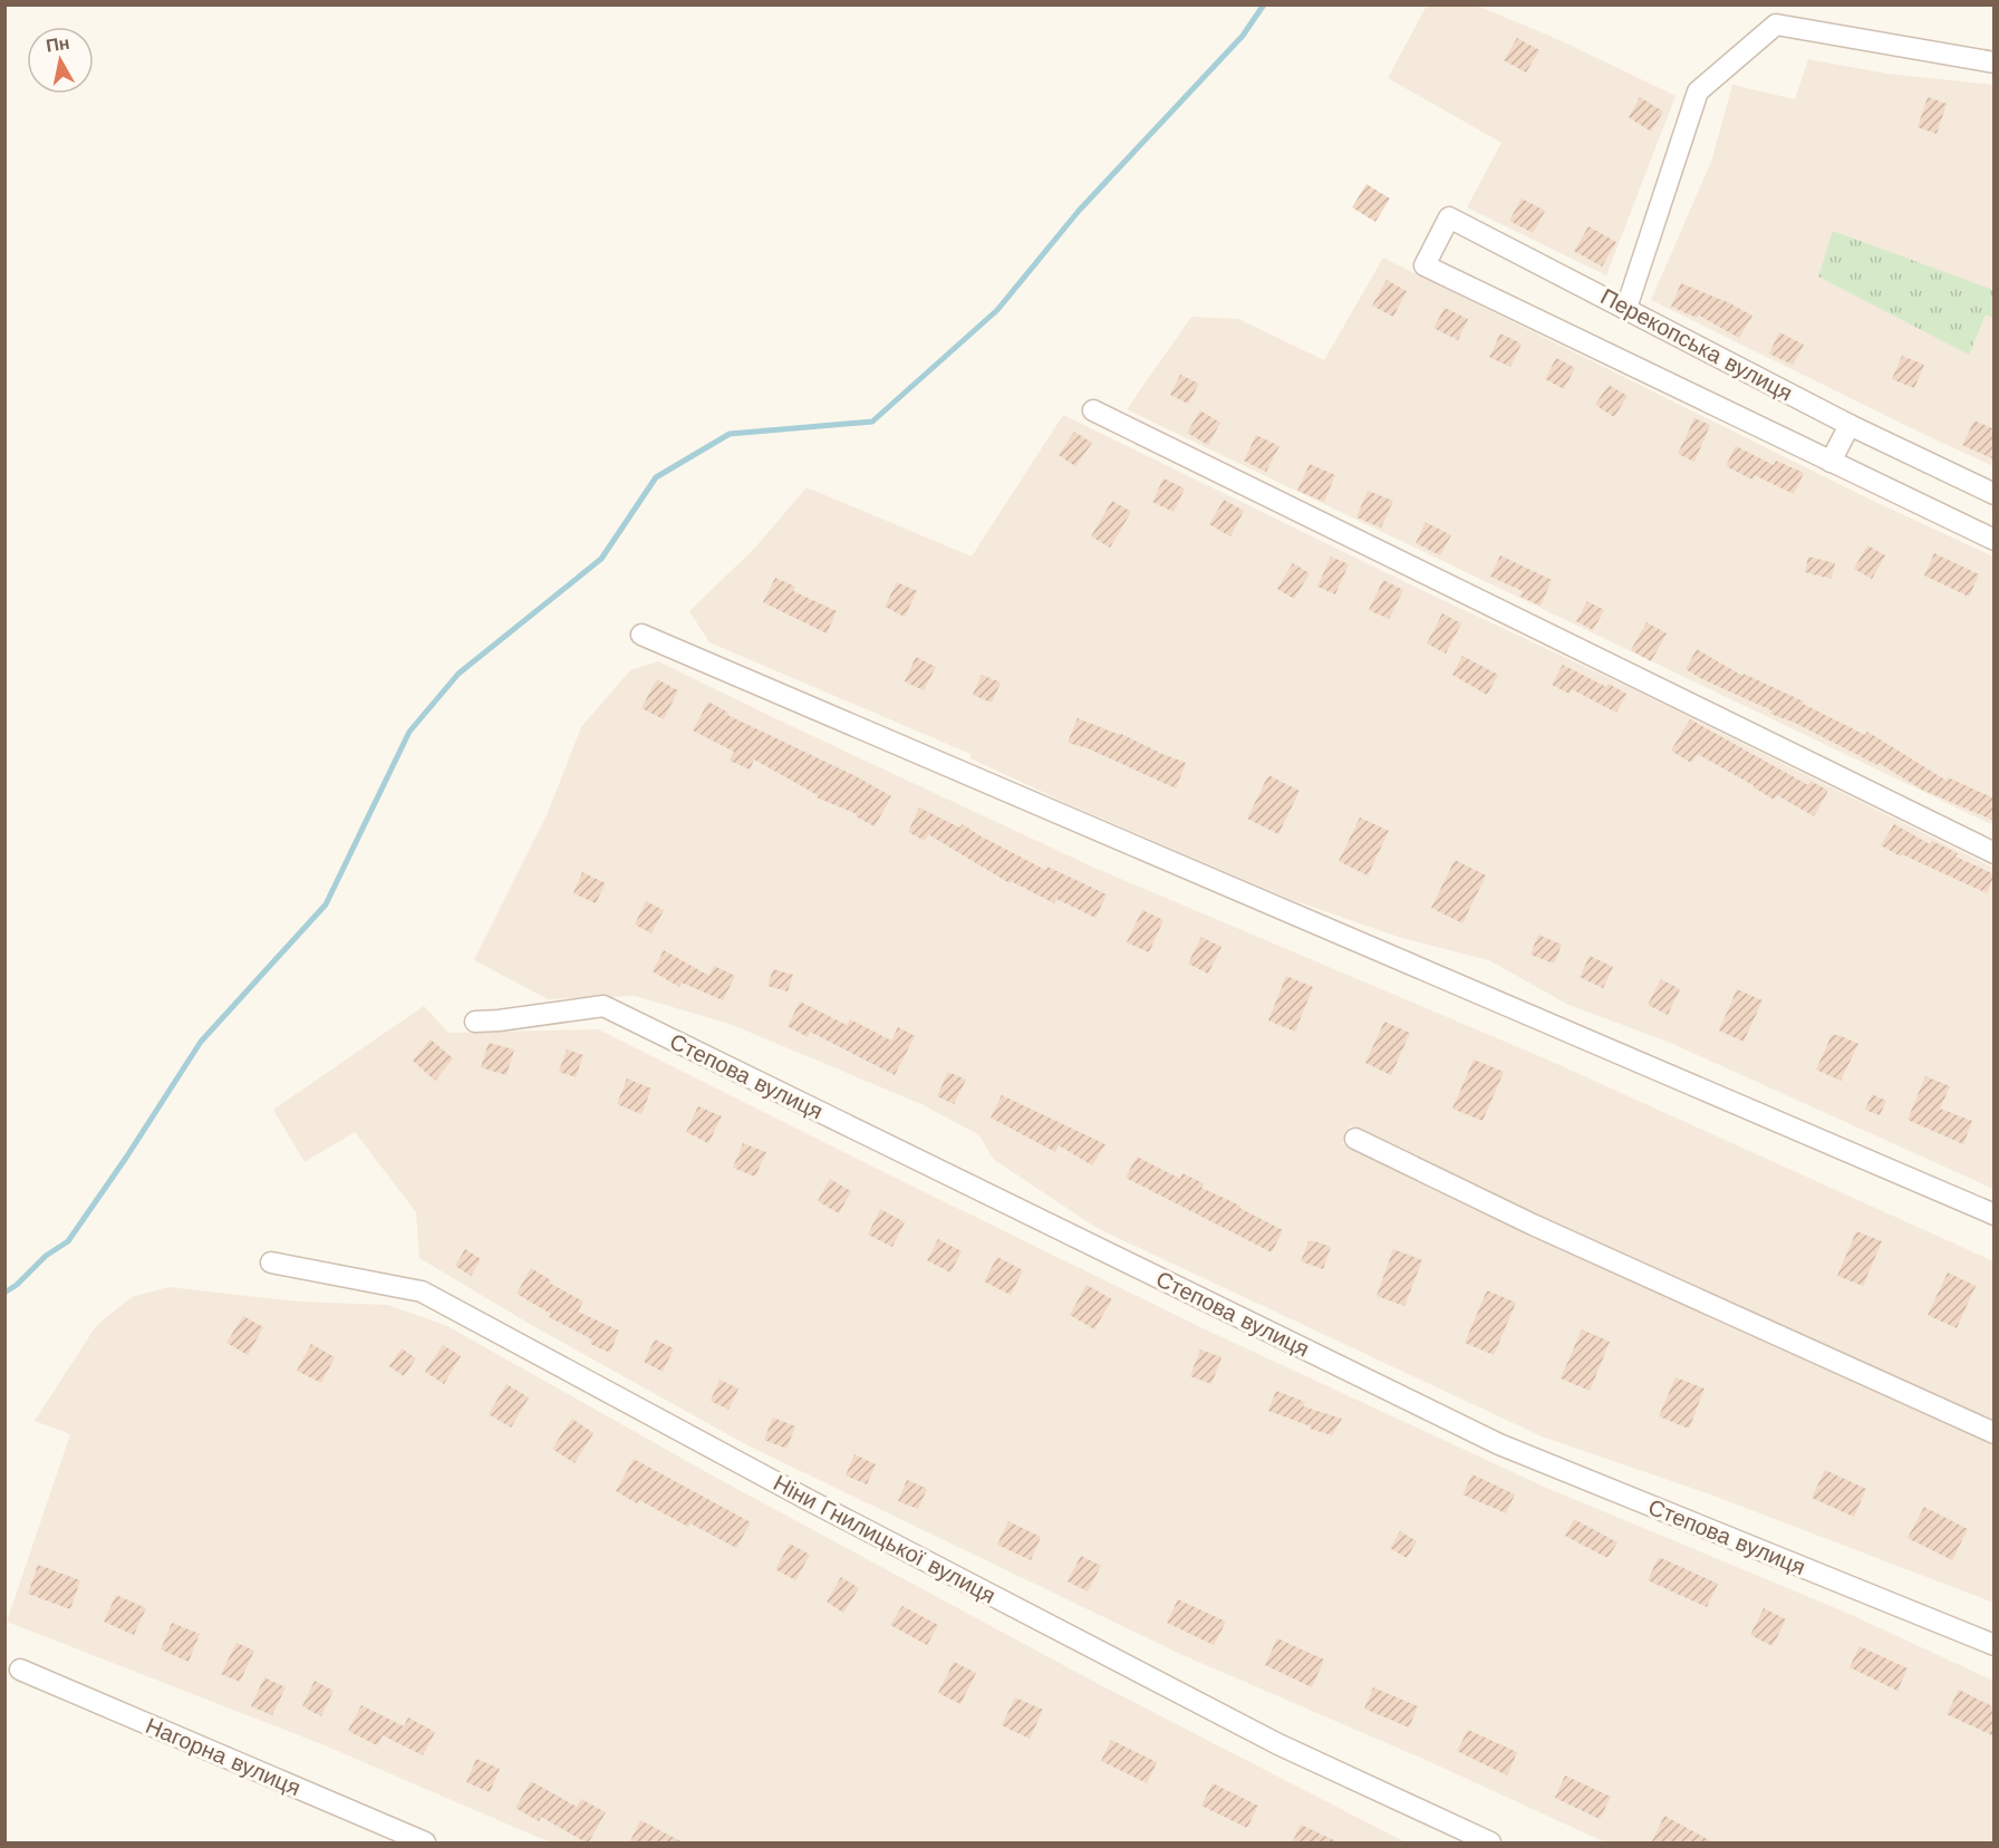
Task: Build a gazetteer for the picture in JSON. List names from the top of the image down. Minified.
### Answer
{"streets":{"street":["Перекопська вулиця","Степова вулиця","Ніни Гнилицької вулиця","Нагорна вулиця"]},"north":"top"}
